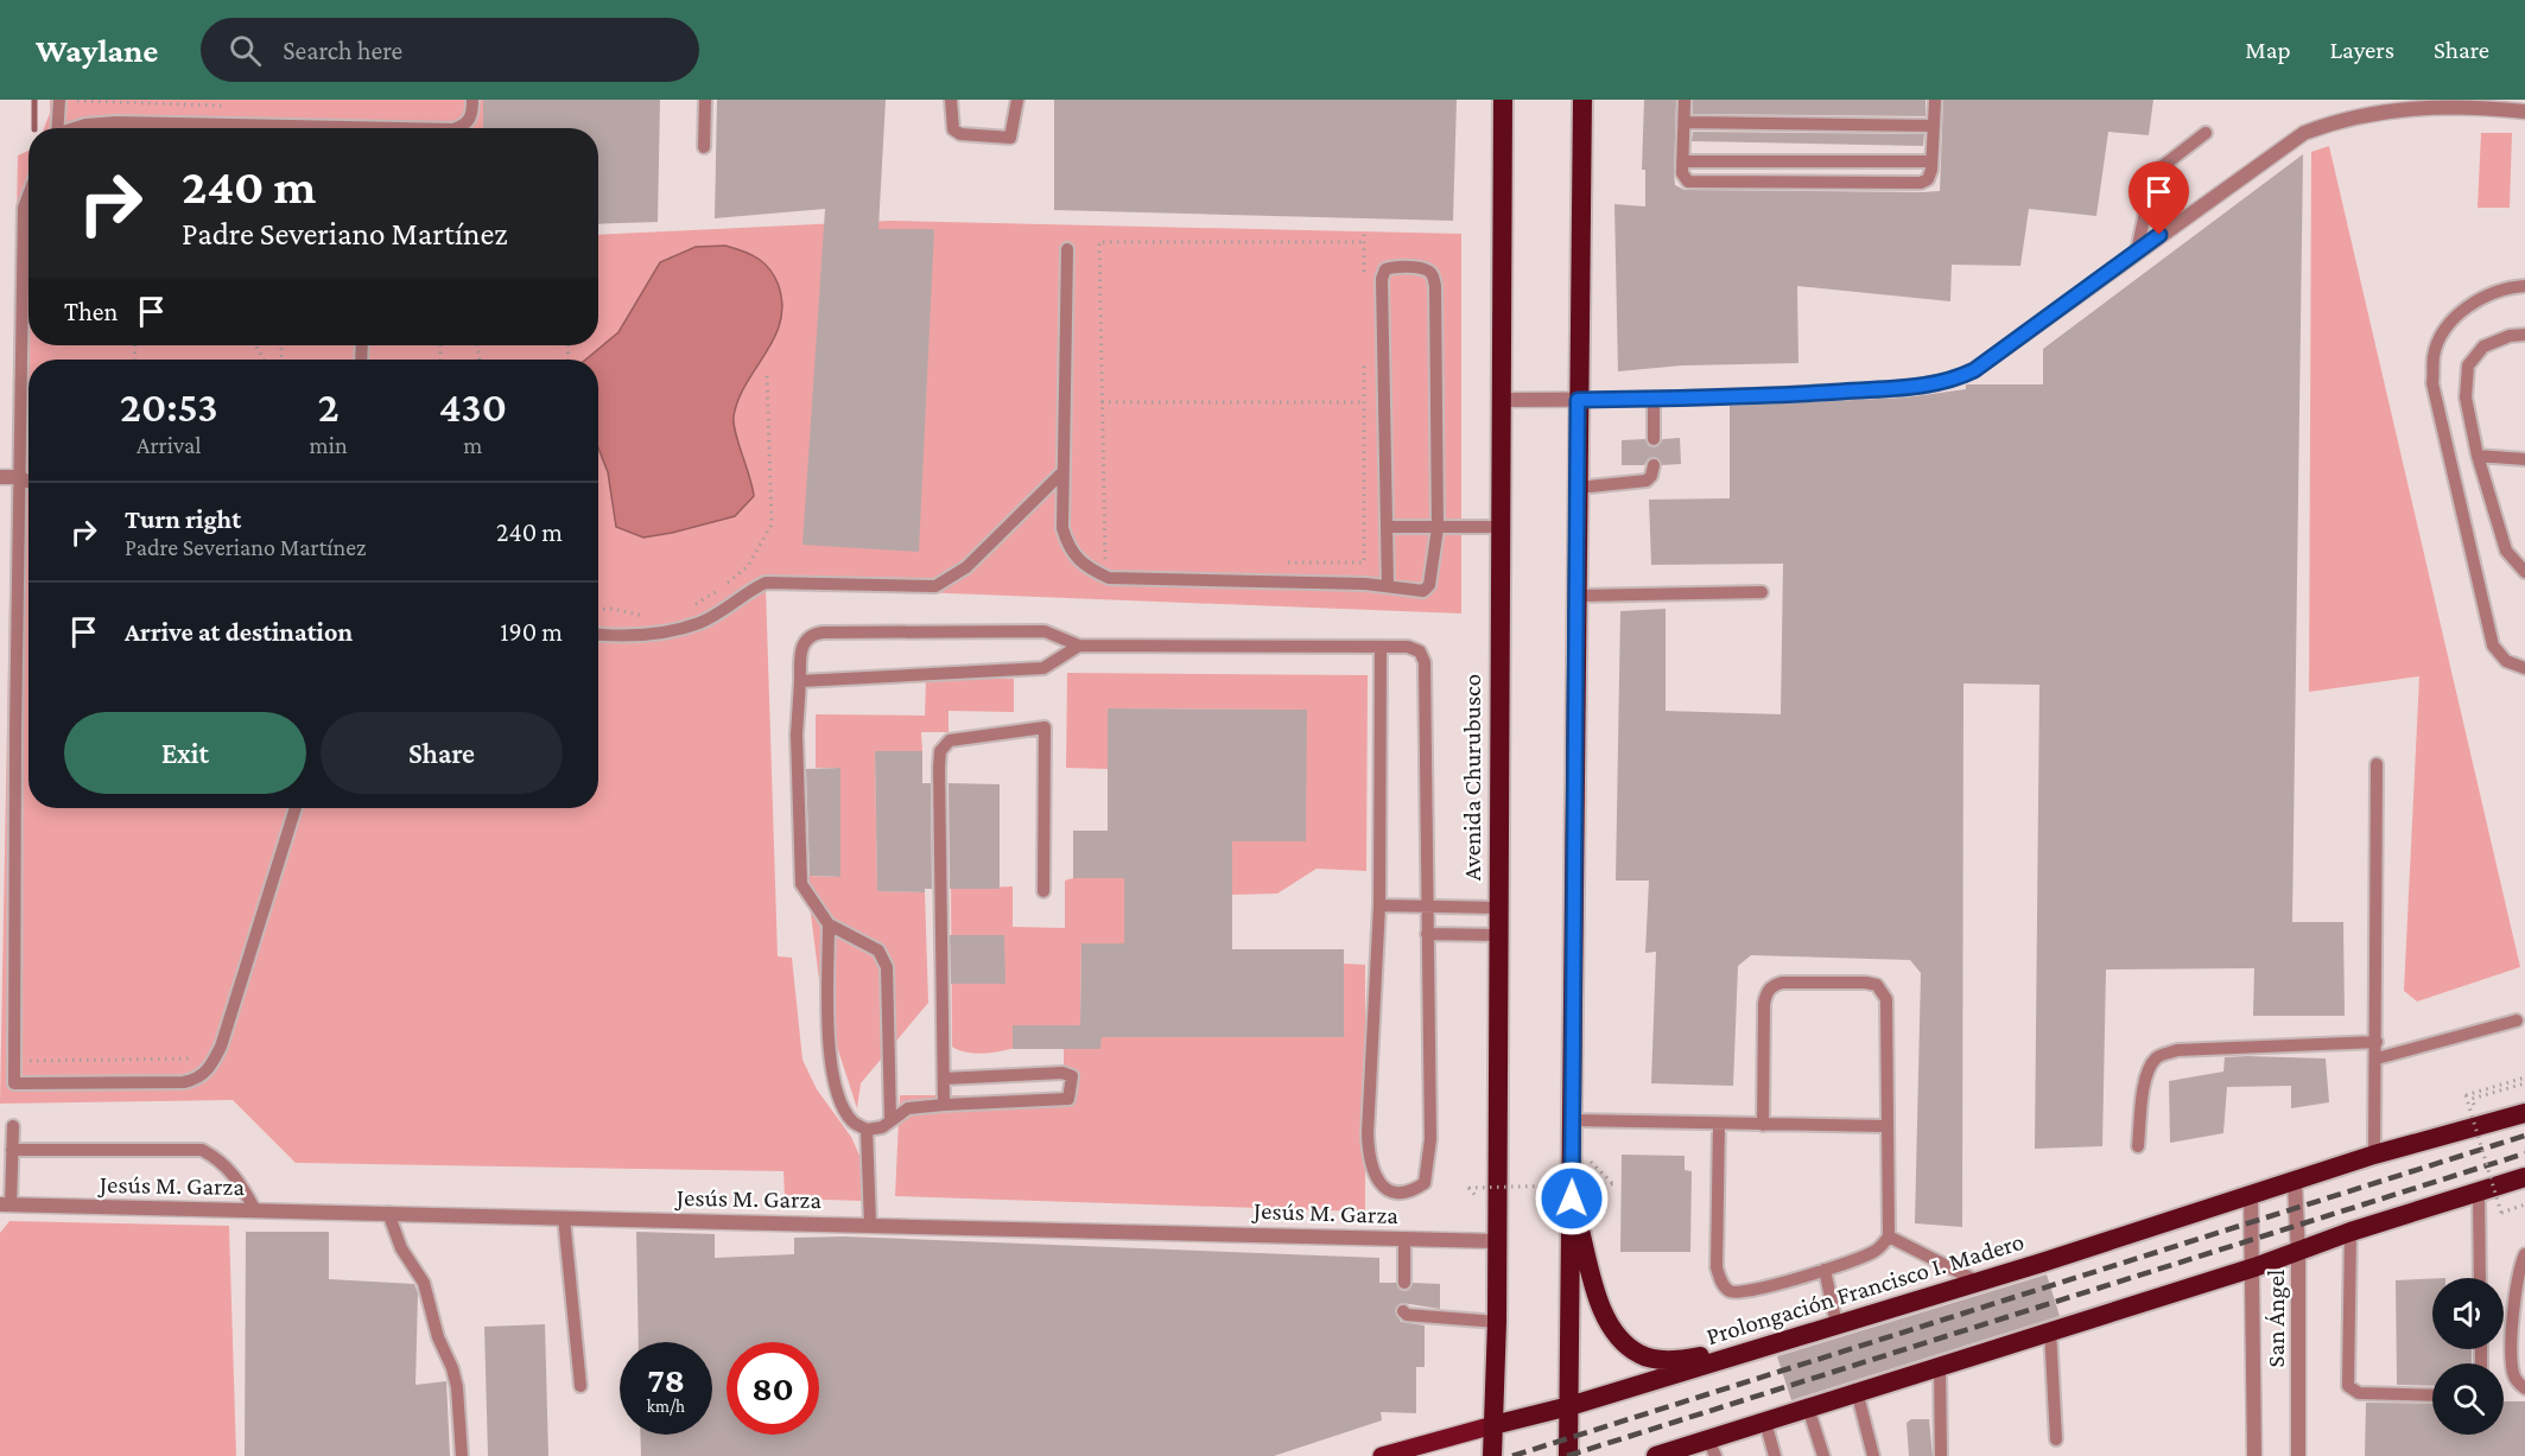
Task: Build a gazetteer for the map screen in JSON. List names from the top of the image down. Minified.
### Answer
{"streets":{"highway":["Avenida Churubusco","Prolongación Francisco I. Madero"],"street":["Jesús M. Garza","San Ángel"]},"crossings":[["Avenida Churubusco","Jesús M. Garza"],["Avenida Churubusco","Prolongación Francisco I. Madero"],["Prolongación Francisco I. Madero","San Ángel"]],"page":{"header":"Waylane","search":"Search here","nav":["Map","Layers","Share"],"turn":["240 m","Padre Severiano Martínez"],"then":"Then","eta":["20:53","Arrival","2","min","430","m"],"list":[{"name":"Turn right","note":"Padre Severiano Martínez","value":"240 m"},{"name":"Arrive at destination","value":"190 m"}],"buttons":["Exit","Share"],"speed":"78 km/h","limit":"80"}}
